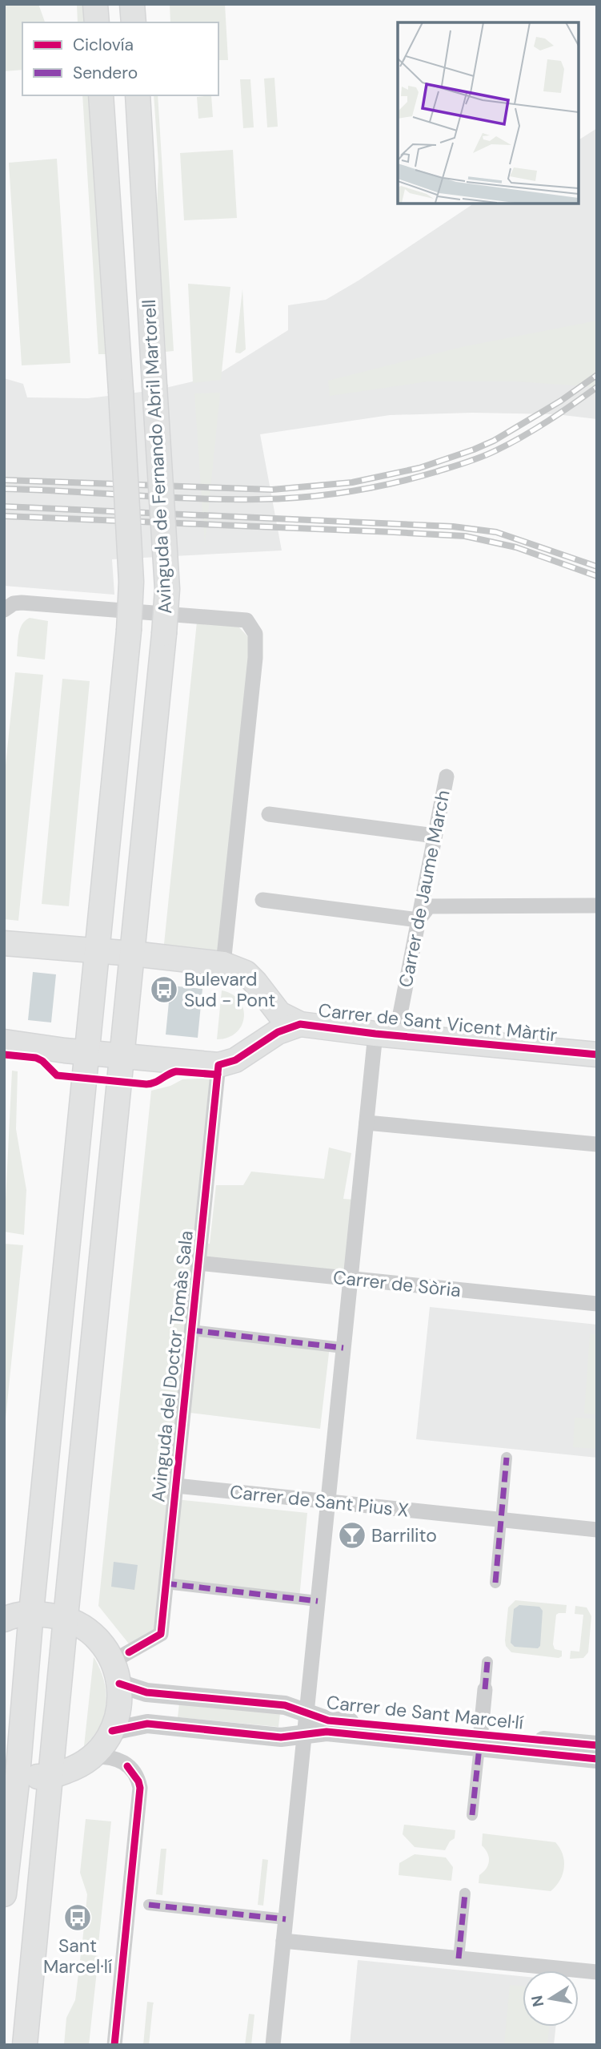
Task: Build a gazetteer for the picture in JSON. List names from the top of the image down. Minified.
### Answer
{"streets":{"main road":["Avinguda de Fernando Abril Martorell","Carrer de Sant Vicent Màrtir"],"street":["Carrer de Jaume March","Carrer de Sòria","Avinguda del Doctor Tomàs Sala","Carrer de Sant Pius X","Carrer de Sant Marcel·lí"]},"crossings":[["Avinguda de Fernando Abril Martorell","Carrer de Sant Vicent Màrtir"],["Carrer de Jaume March","Carrer de Sant Vicent Màrtir"],["Carrer de Jaume March","Carrer de Sòria"],["Carrer de Jaume March","Carrer de Sant Pius X"],["Carrer de Jaume March","Carrer de Sant Marcel·lí"],["Carrer de Sant Vicent Màrtir","Avinguda del Doctor Tomàs Sala"],["Carrer de Sòria","Avinguda del Doctor Tomàs Sala"],["Avinguda del Doctor Tomàs Sala","Carrer de Sant Pius X"],["Avinguda del Doctor Tomàs Sala","Carrer de Sant Marcel·lí"]],"places":{"bus stop":["Bulevard Sud - Pont","Sant Marcel·lí"],"bar":["Barrilito"]},"legend":["Ciclovía","Sendero"],"north":"left"}
